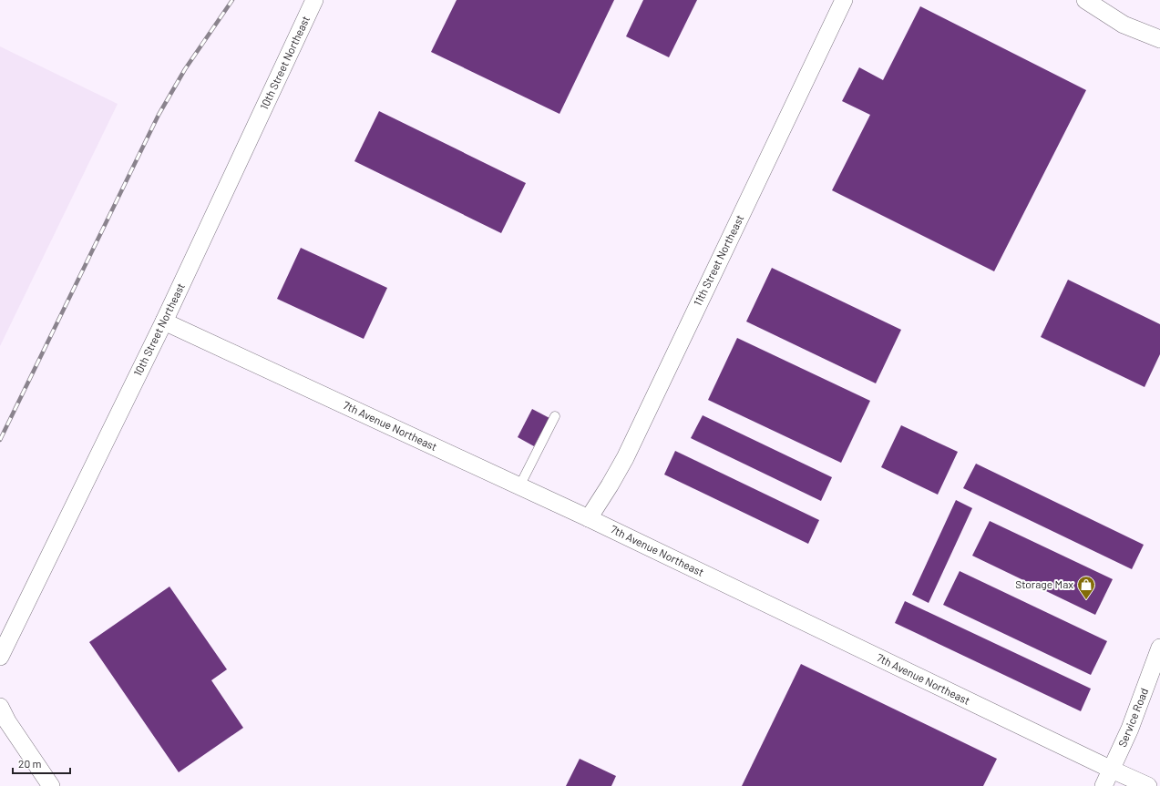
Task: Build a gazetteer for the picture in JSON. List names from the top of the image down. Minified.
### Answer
{"streets":{"street":["10th Street Northeast","11th Street Northeast","7th Avenue Northeast","Service Road"]},"crossings":[["10th Street Northeast","7th Avenue Northeast"],["11th Street Northeast","7th Avenue Northeast"],["7th Avenue Northeast","Service Road"]],"places":{"shop":["Storage Max"]},"scale_bar":"20 m"}
